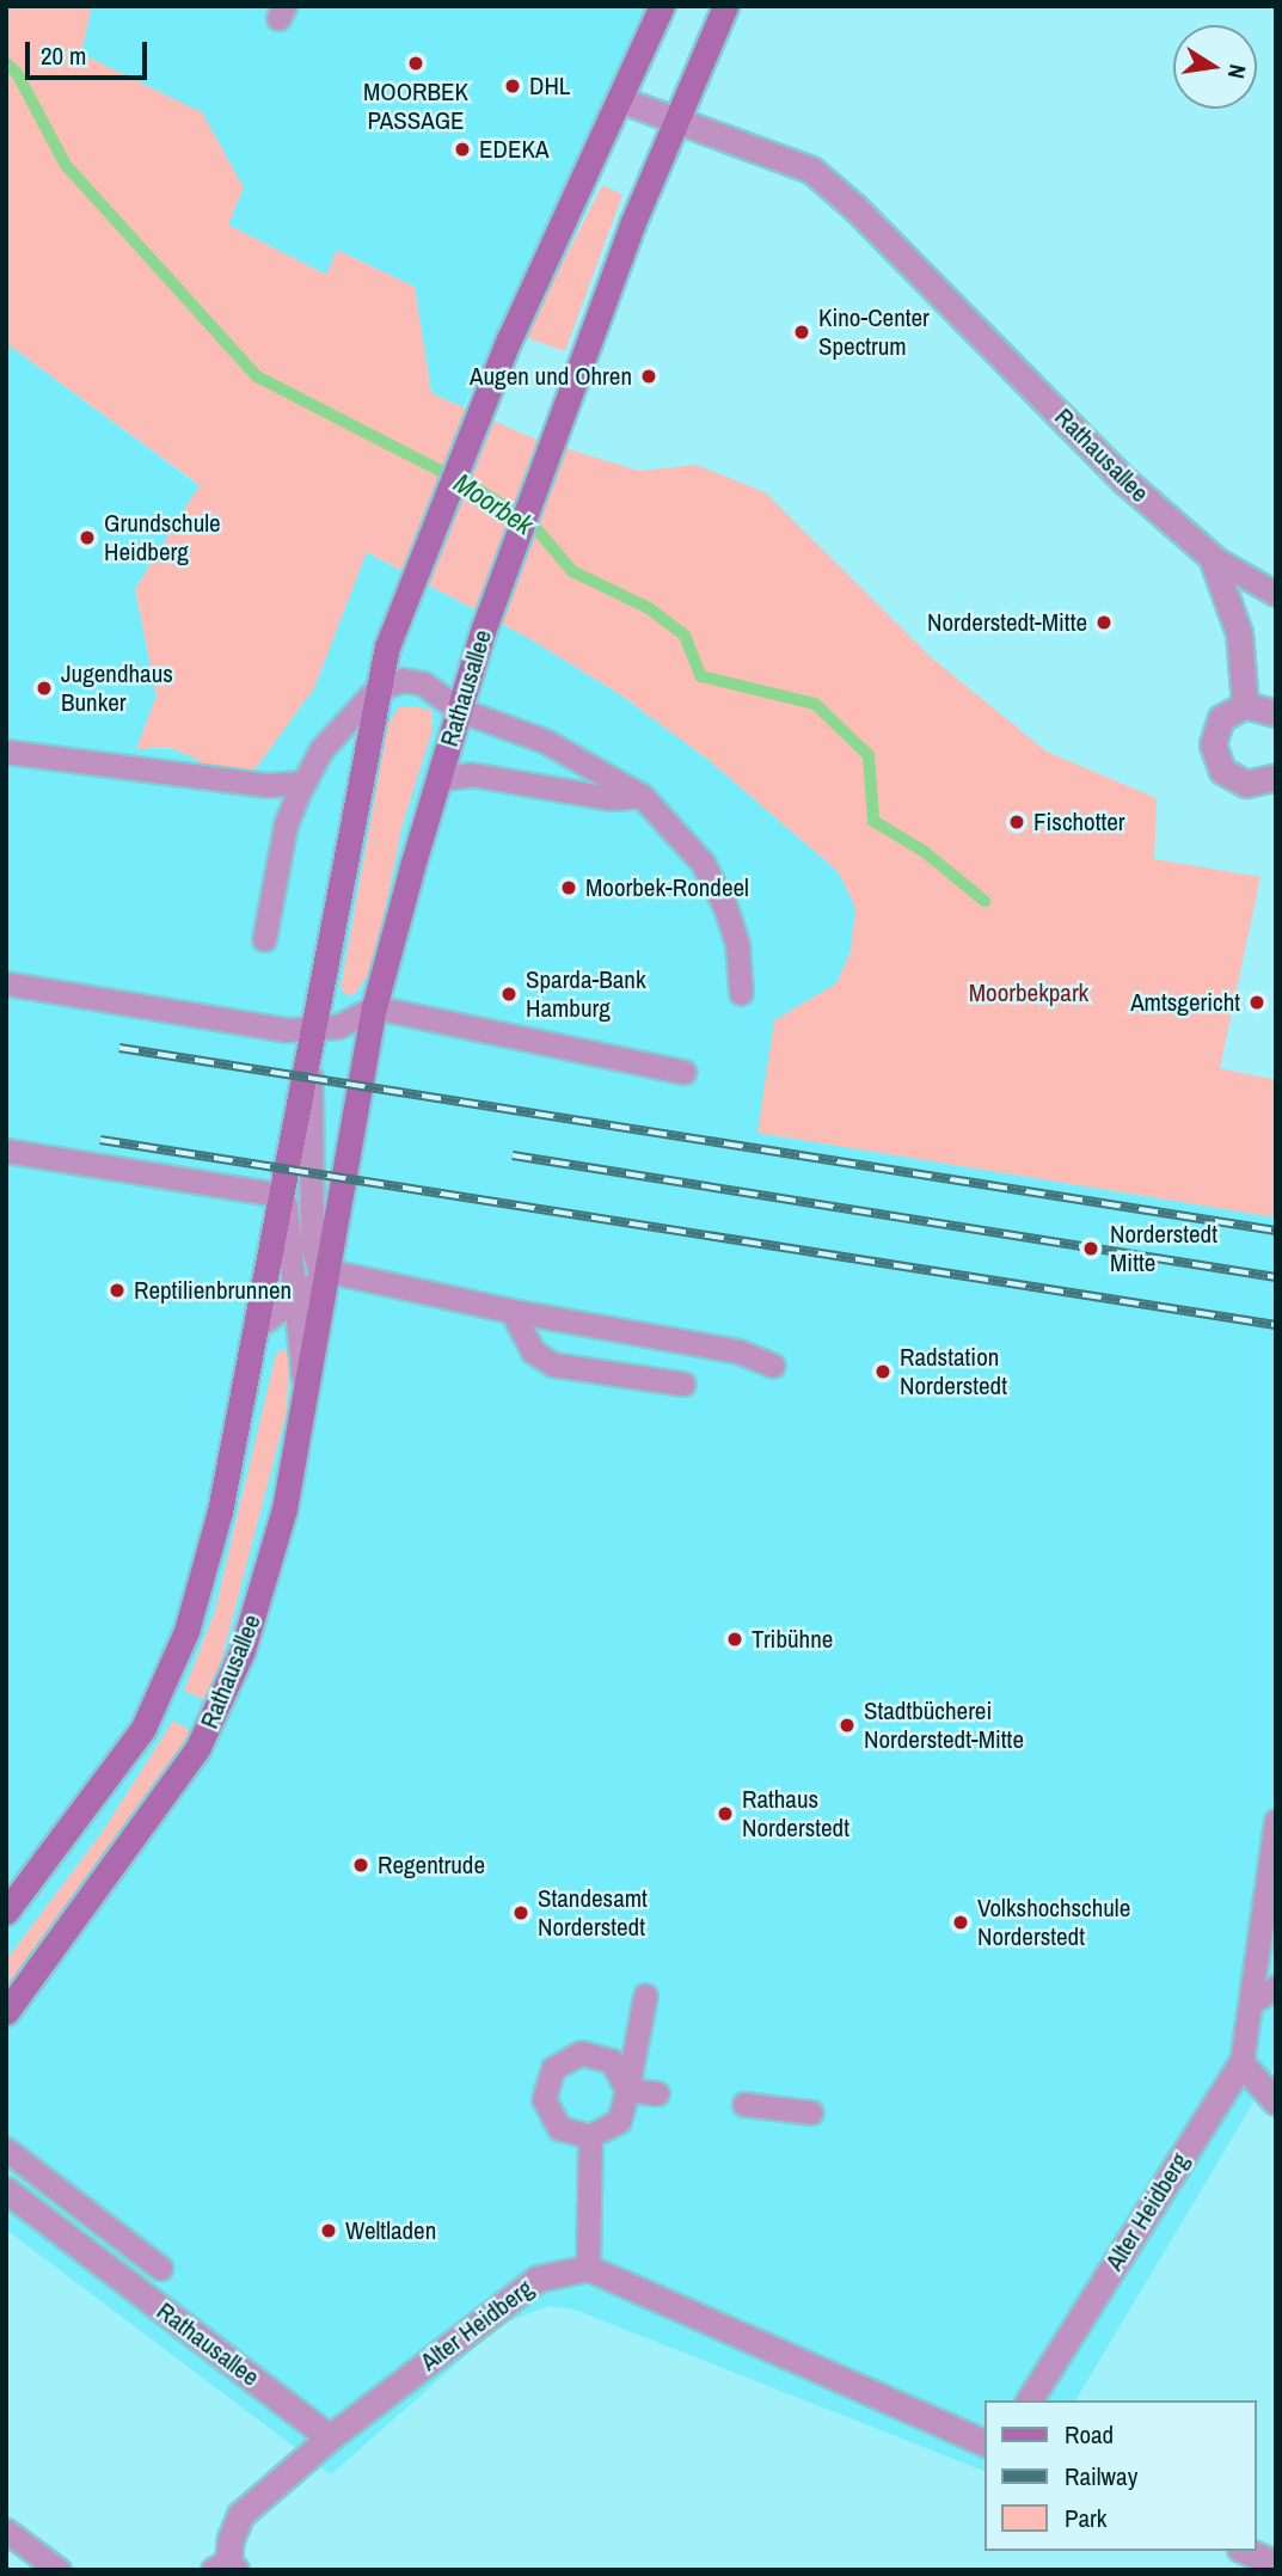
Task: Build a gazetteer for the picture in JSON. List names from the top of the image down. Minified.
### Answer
{"streets":{"main road":["Rathausallee"],"street":["Alter Heidberg"]},"crossings":[["Rathausallee","Alter Heidberg"]],"water":["Moorbek"],"parks":["Moorbekpark"],"places":["MOORBEK PASSAGE","DHL","EDEKA","Kino-Center Spectrum","Augen und Ohren","Grundschule Heidberg","Norderstedt-Mitte","Jugendhaus Bunker","Fischotter","Moorbek-Rondeel","Sparda-Bank Hamburg","Amtsgericht","Norderstedt Mitte","Reptilienbrunnen","Radstation Norderstedt","Tribühne","Stadtbücherei Norderstedt-Mitte","Rathaus Norderstedt","Regentrude","Standesamt Norderstedt","Volkshochschule Norderstedt","Weltladen"],"legend":["Road","Railway","Park"],"scale_bar":"20 m","north":"right"}
